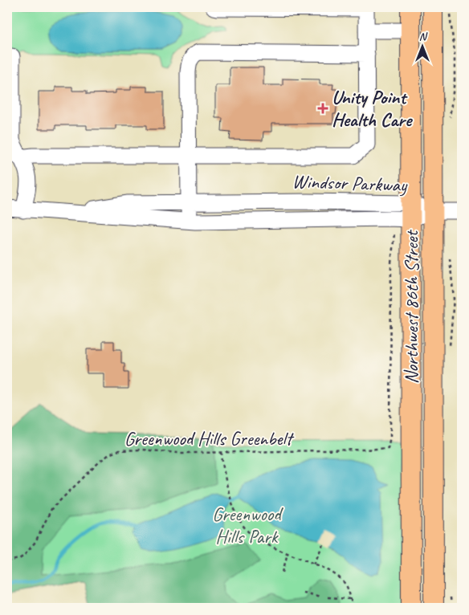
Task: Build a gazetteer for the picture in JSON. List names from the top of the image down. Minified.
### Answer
{"streets":{"main road":["Northwest 86th Street"],"street":["Windsor Parkway"],"path":["Greenwood Hills Greenbelt"]},"crossings":[["Windsor Parkway","Northwest 86th Street"]],"parks":["Greenwood Hills Park"],"places":{"health":["Unity Point Health Care"]},"north":"top"}
